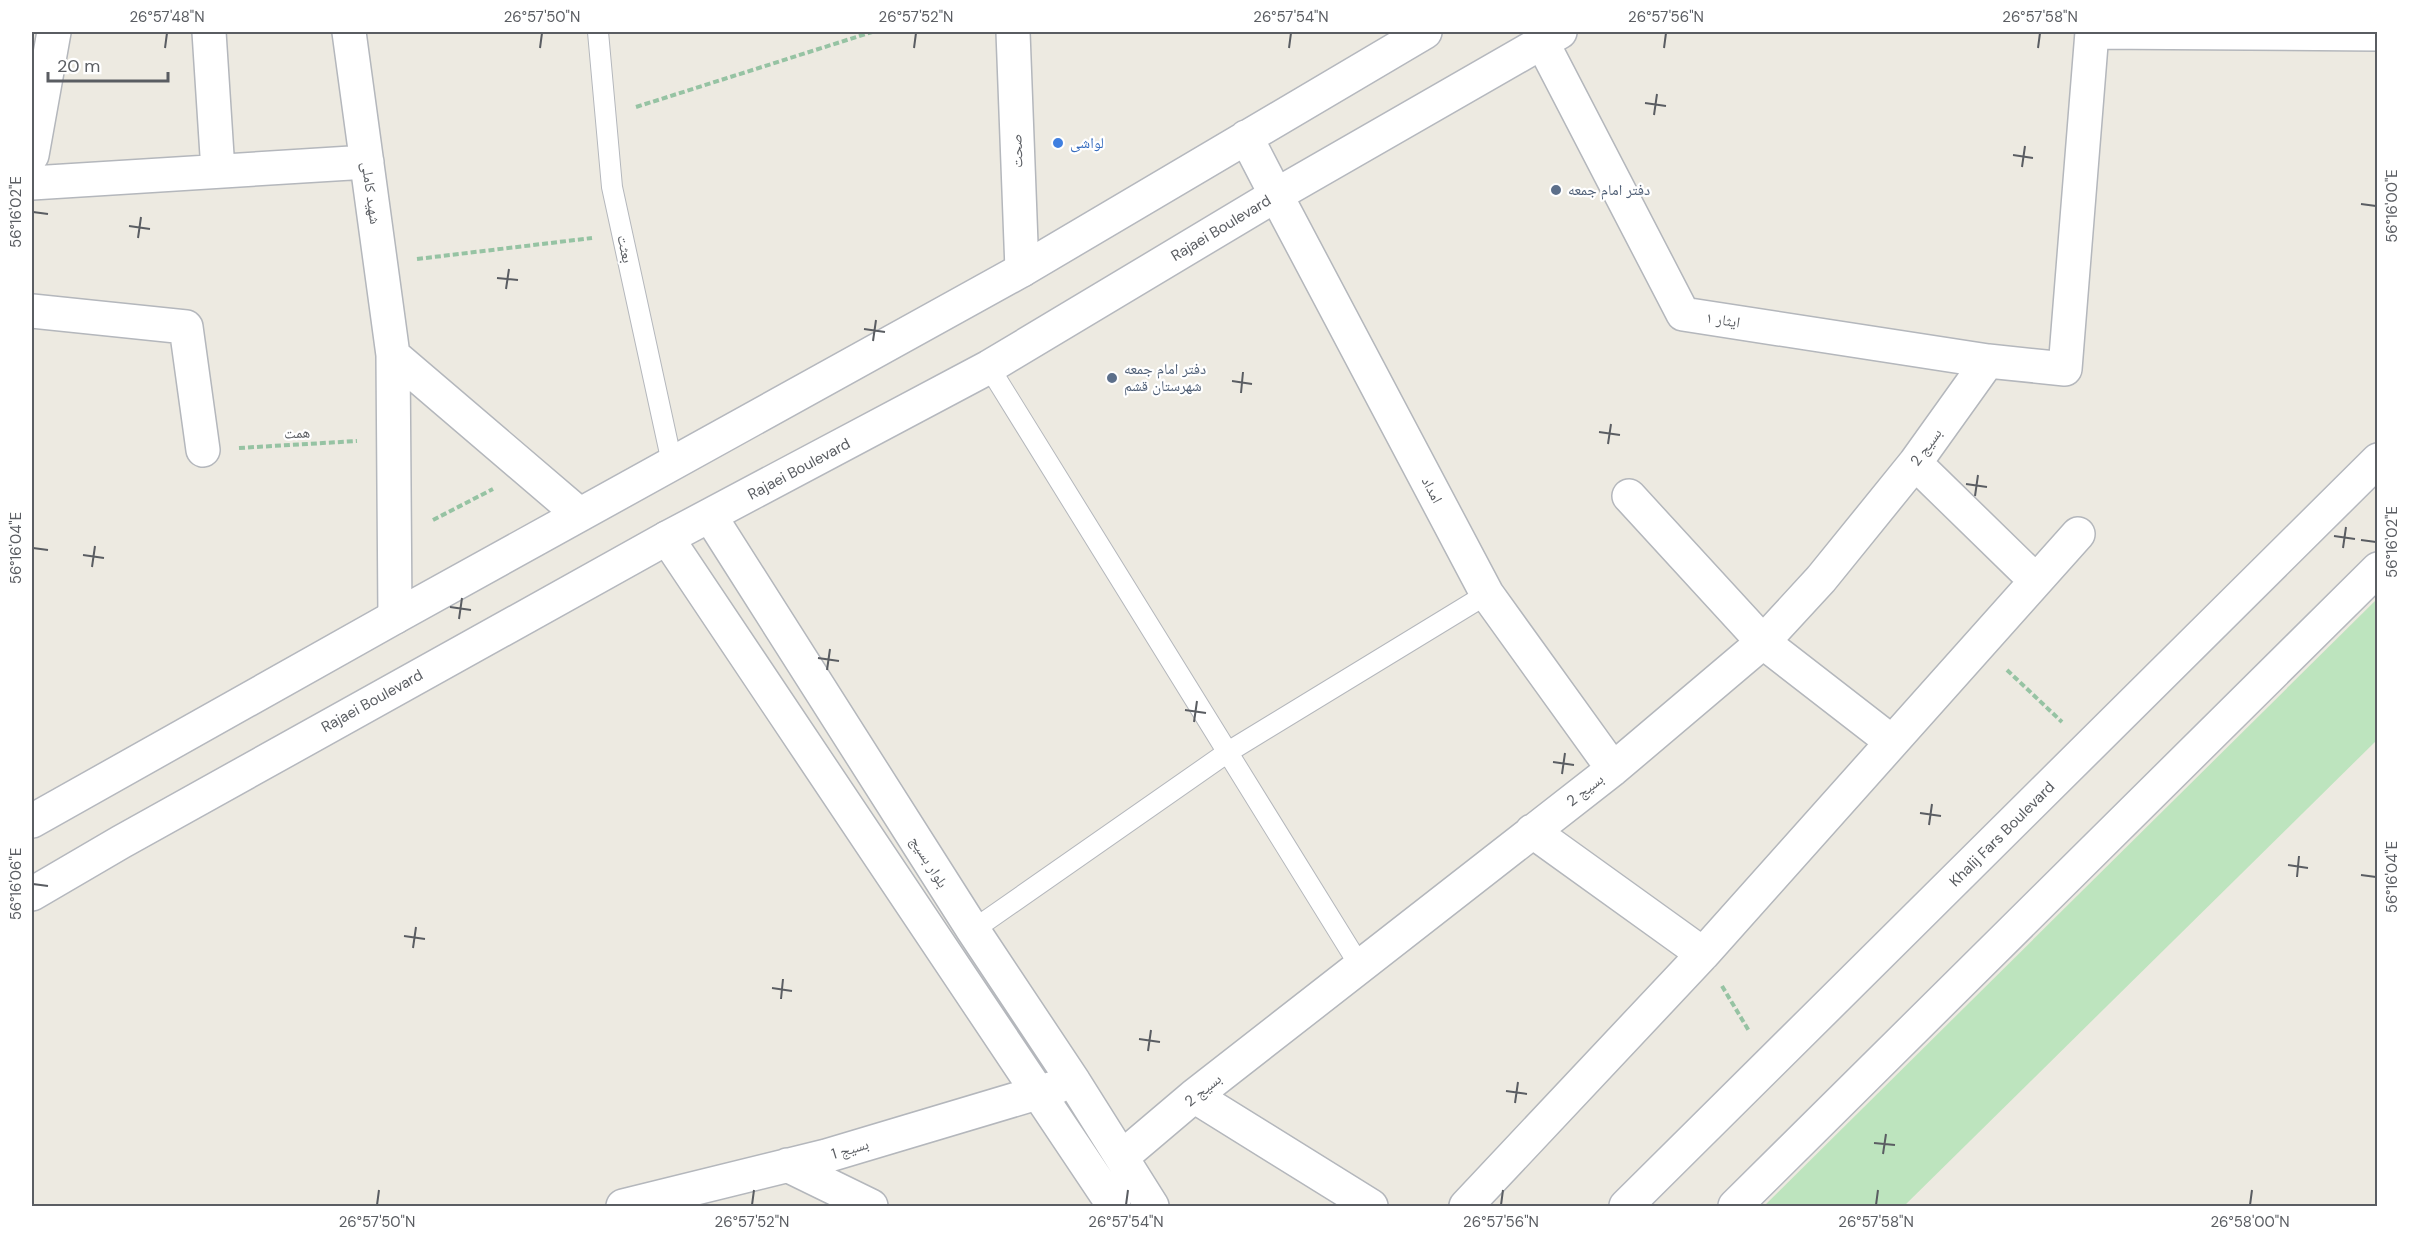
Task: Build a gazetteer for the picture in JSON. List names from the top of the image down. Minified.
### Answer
{"streets":{"street":["صحت","شهید کاملی","Rajaei Boulevard","ایثار ۱","بسیج 2","امداد","Khalij Fars Boulevard","بلوار بسیج","بسیج 1"],"lane":["بعثت"],"path":["همت"]},"crossings":[["شهید کاملی","همت"],["Rajaei Boulevard","ایثار ۱"],["Rajaei Boulevard","امداد"],["Rajaei Boulevard","بلوار بسیج"],["ایثار ۱","بسیج 2"],["بسیج 2","امداد"],["بسیج 2","بلوار بسیج"],["بلوار بسیج","بسیج 1"]],"places":["لواشی","دفتر امام جمعه","دفتر امام جمعه شهرستان قشم"],"scale_bar":"20 m","coordinates":["26°57'48\"N","26°57'50\"N","26°57'52\"N","26°57'54\"N","26°57'56\"N","26°57'58\"N","56°16'00\"E","56°16'02\"E","56°16'04\"E","56°16'06\"E","26°58'00\"N"]}
